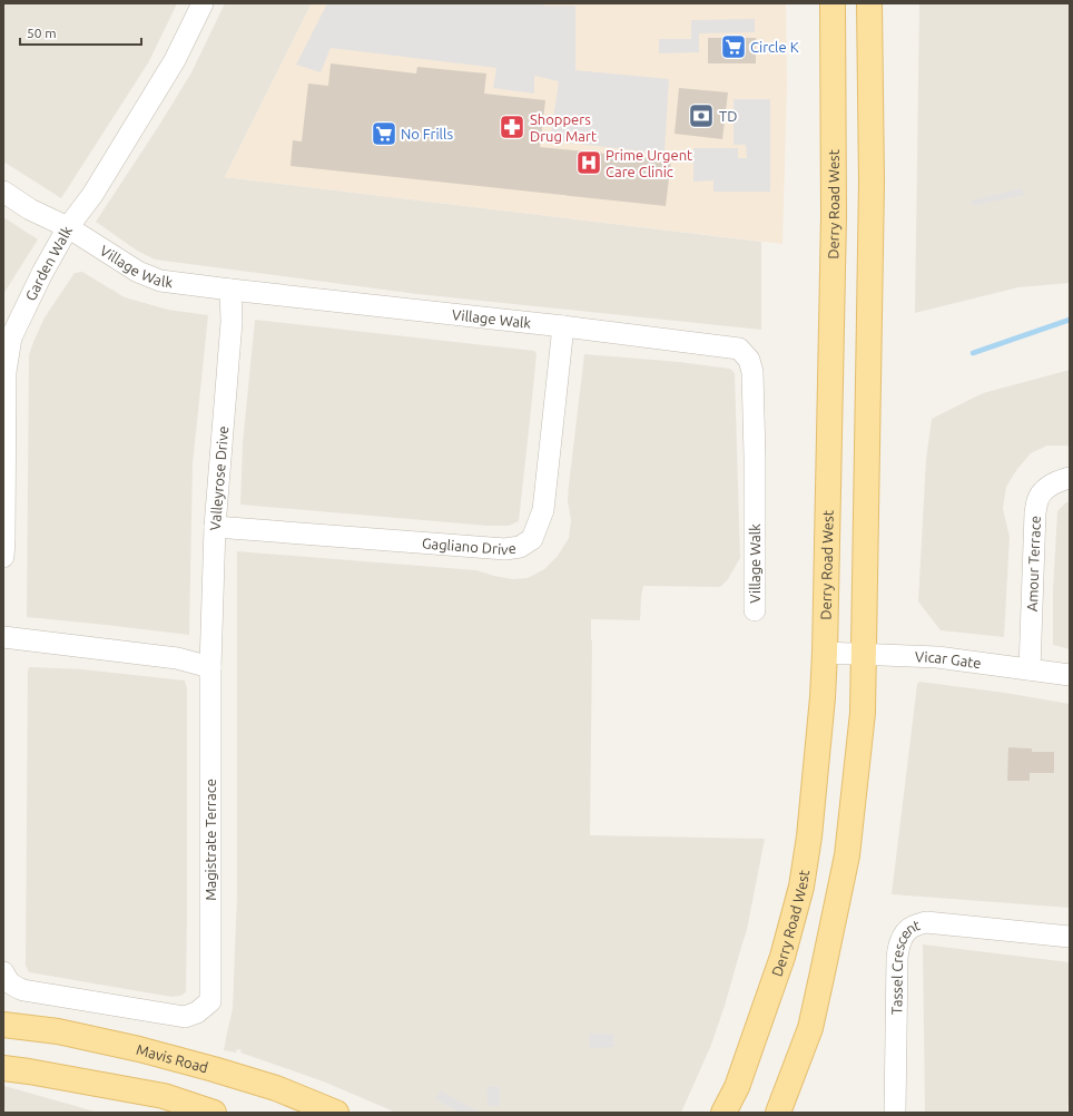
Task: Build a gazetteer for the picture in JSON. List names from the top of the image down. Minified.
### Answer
{"streets":{"main road":["Derry Road West","Mavis Road"],"street":["Garden Walk","Village Walk","Valleyrose Drive","Gagliano Drive","Amour Terrace","Vicar Gate","Magistrate Terrace","Tassel Crescent"]},"crossings":[["Derry Road West","Vicar Gate"],["Garden Walk","Village Walk"],["Village Walk","Valleyrose Drive"],["Village Walk","Gagliano Drive"],["Valleyrose Drive","Gagliano Drive"],["Valleyrose Drive","Magistrate Terrace"],["Amour Terrace","Vicar Gate"]],"places":{"supermarket":["Circle K","No Frills"],"bank":["TD"],"pharmacy":["Shoppers Drug Mart"],"hospital":["Prime Urgent Care Clinic"]},"scale_bar":"50 m"}
